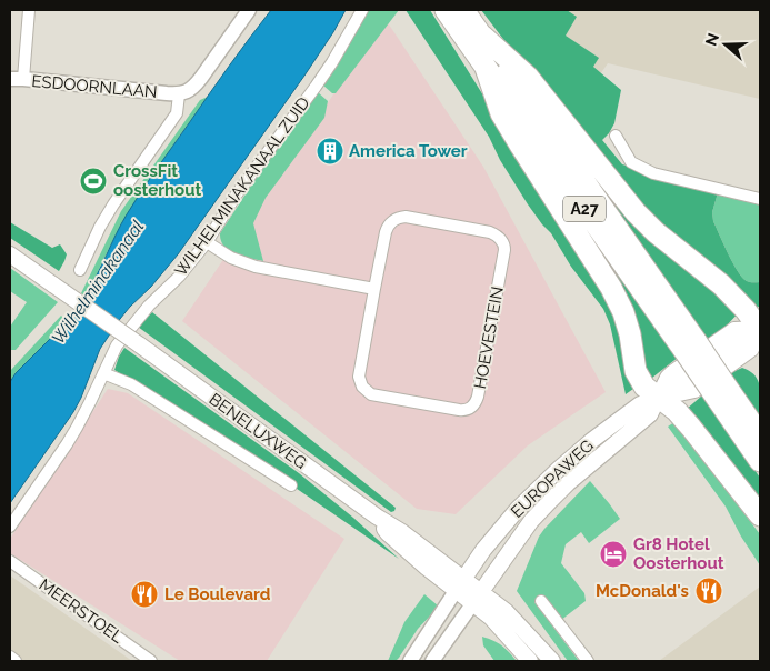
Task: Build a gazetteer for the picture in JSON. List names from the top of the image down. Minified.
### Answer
{"streets":{"highway":["A27"],"main road":["BENELUXWEG","EUROPAWEG"],"street":["ESDOORNLAAN","WILHELMINAKANAAL ZUID","HOEVESTEIN","MEERSTOEL"]},"crossings":[["A27","EUROPAWEG"],["BENELUXWEG","EUROPAWEG"]],"water":["Wilhelminakanaal"],"places":{"building":["America Tower"],"sports":["CrossFit oosterhout"],"hotel":["Gr8 Hotel Oosterhout"],"restaurant":["McDonald's","Le Boulevard"]},"north":"left"}
